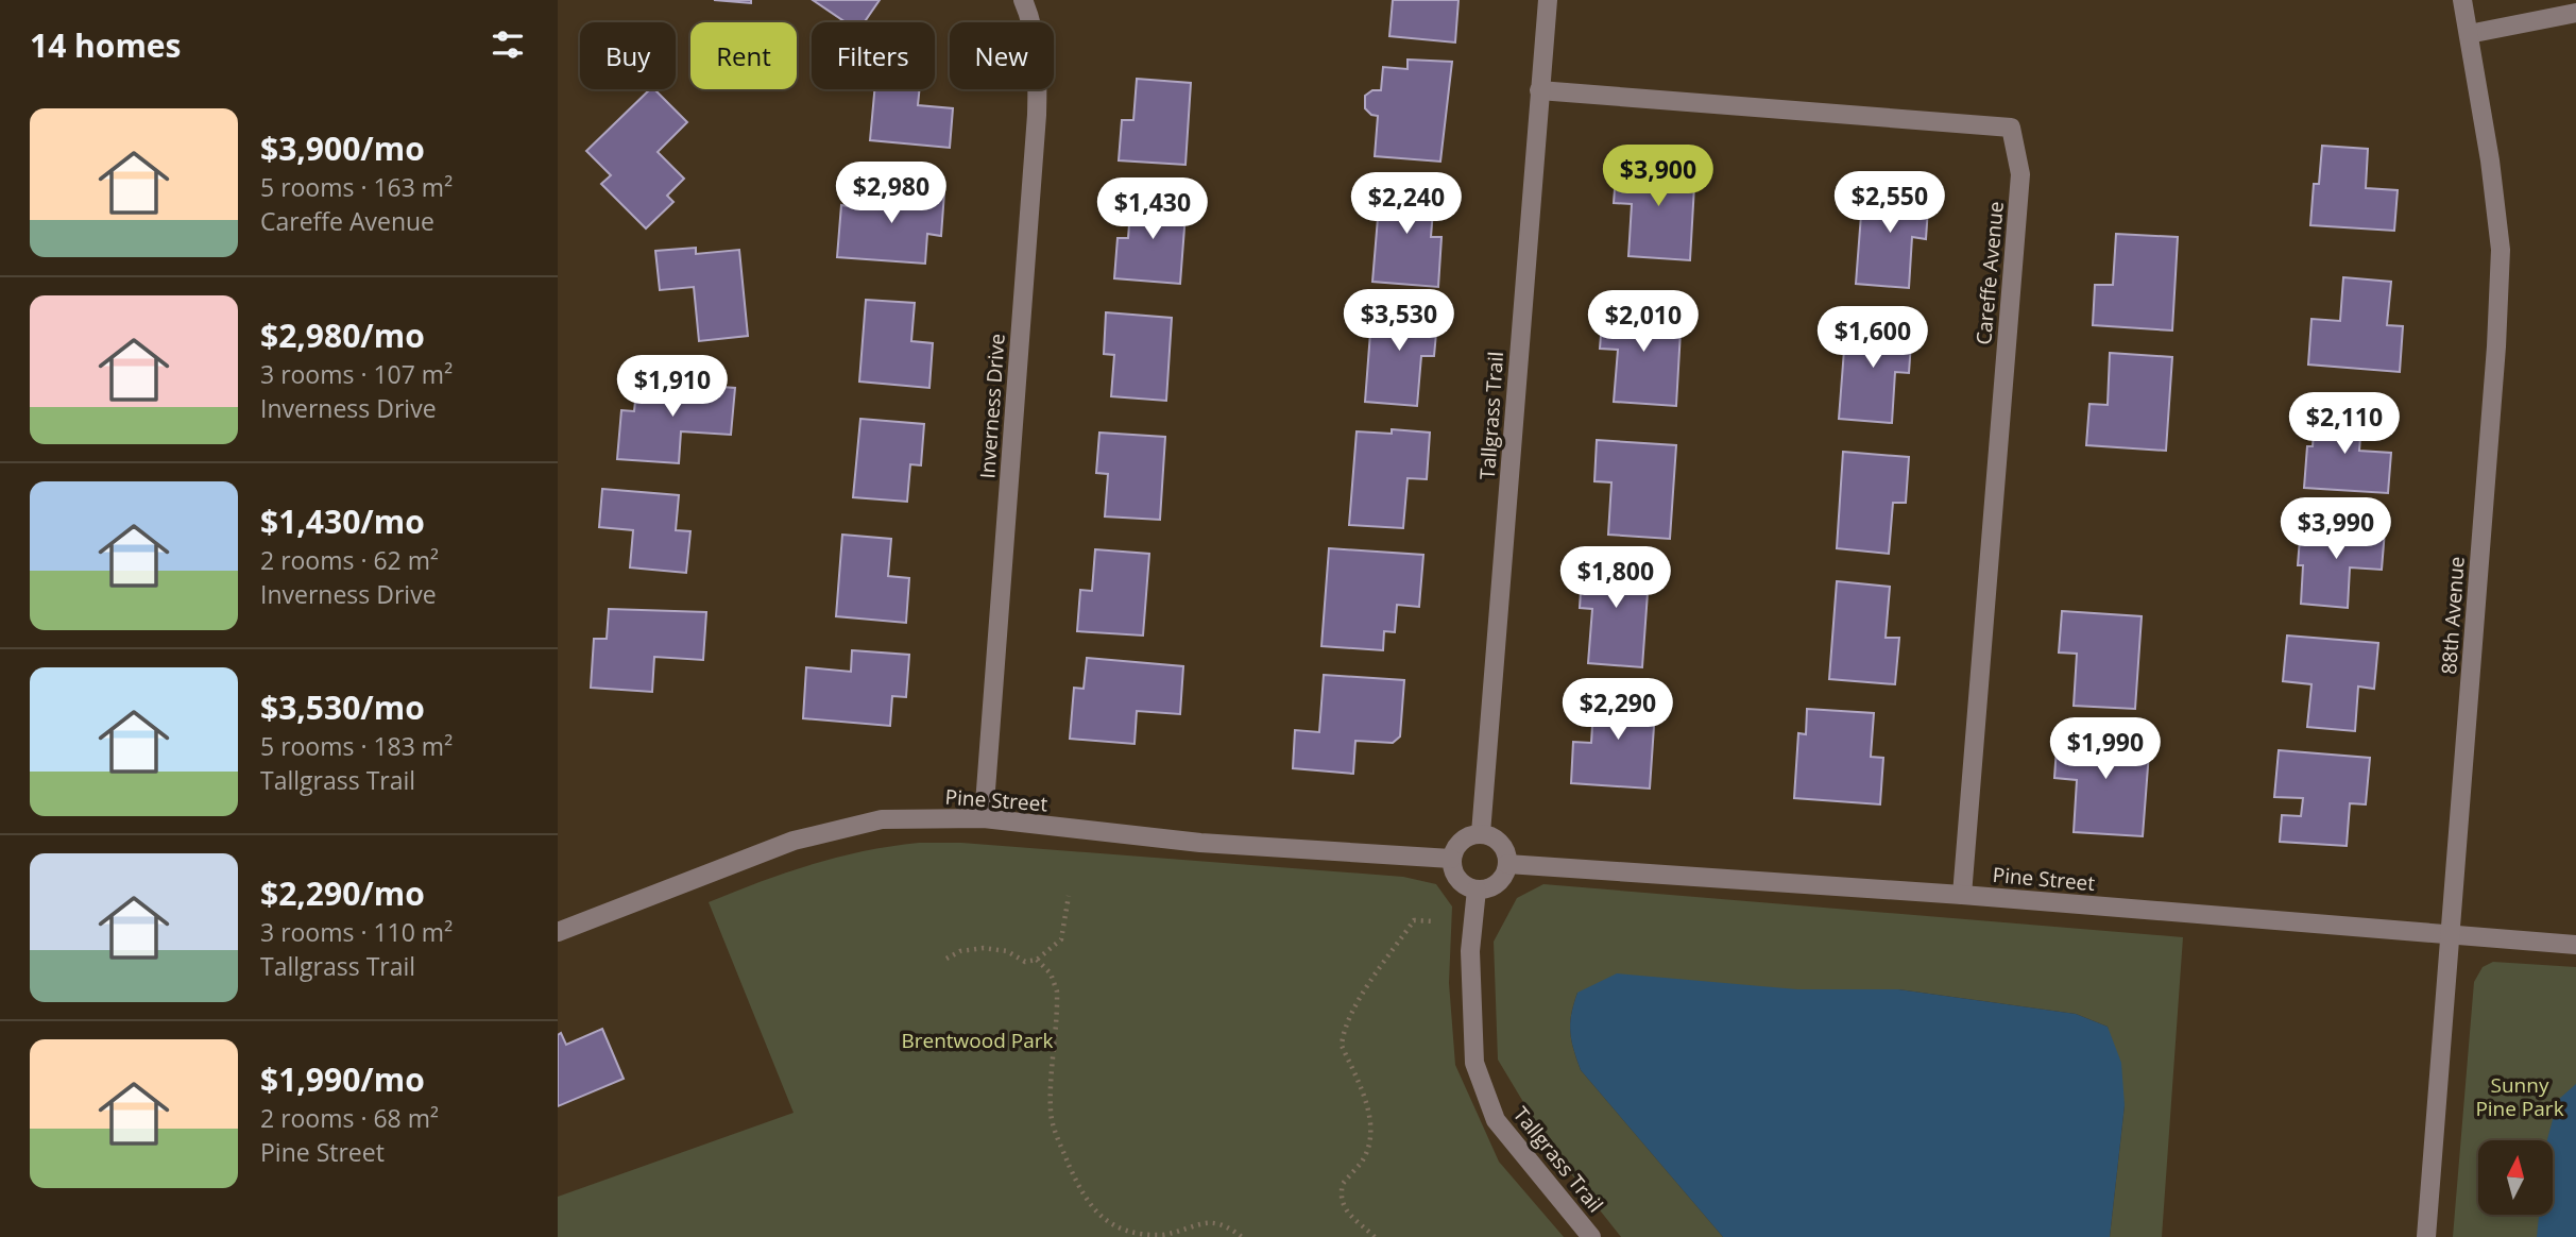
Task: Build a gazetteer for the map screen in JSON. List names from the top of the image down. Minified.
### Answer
{"streets":{"street":["Careffe Avenue","Inverness Drive","Tallgrass Trail","88th Avenue","Pine Street"]},"crossings":[["Careffe Avenue","Tallgrass Trail"],["Careffe Avenue","Pine Street"],["Inverness Drive","Pine Street"],["Tallgrass Trail","Pine Street"],["88th Avenue","Pine Street"]],"parks":["Brentwood Park","Sunny Pine Park"],"north":"top","page":{"heading":"14 homes","chip":["Buy","Rent","Filters","New"],"list":[{"name":"$3,900/mo","note":"5 rooms · 163 m² · Careffe Avenue"},{"name":"$2,980/mo","note":"3 rooms · 107 m² · Inverness Drive"},{"name":"$1,430/mo","note":"2 rooms · 62 m² · Inverness Drive"},{"name":"$3,530/mo","note":"5 rooms · 183 m² · Tallgrass Trail"},{"name":"$2,290/mo","note":"3 rooms · 110 m² · Tallgrass Trail"},{"name":"$1,990/mo","note":"2 rooms · 68 m² · Pine Street"}],"price":["$3,900","$2,980","$2,550","$2,240","$1,430","$3,530","$2,010","$1,600","$1,910","$2,110","$3,990","$1,800","$2,290","$1,990"]}}
